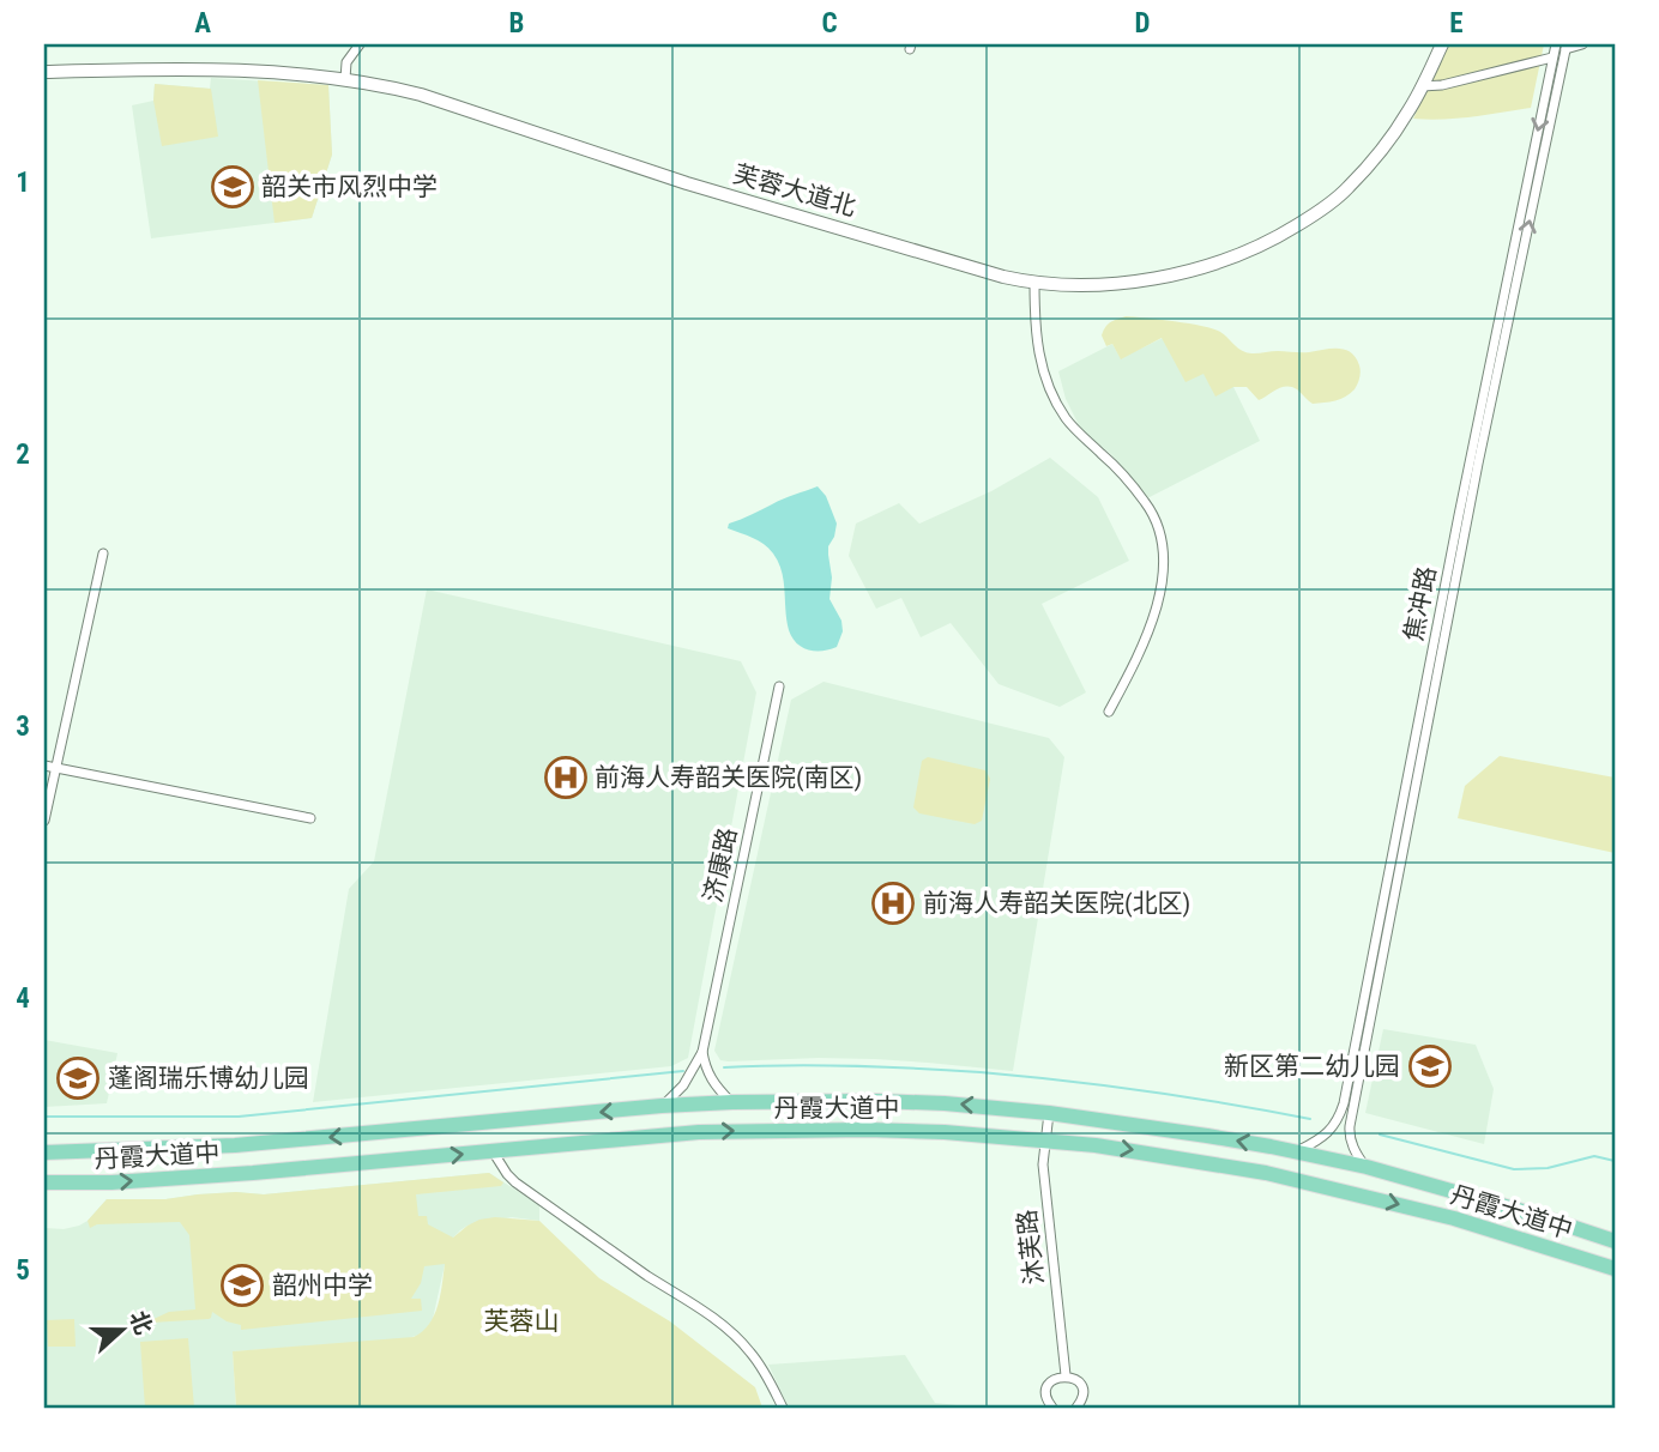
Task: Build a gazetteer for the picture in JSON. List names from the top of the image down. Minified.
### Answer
{"streets":{"main road":["芙蓉大道北","丹霞大道中"],"street":["焦冲路","济康路","沐芙路"]},"crossings":[["焦冲路","丹霞大道中"],["济康路","丹霞大道中"],["丹霞大道中","沐芙路"]],"parks":["芙蓉山"],"places":{"school or university":["韶关市风烈中学","新区第二幼儿园","蓬阁瑞乐博幼儿园","韶州中学"],"hospital":["前海人寿韶关医院(南区)","前海人寿韶关医院(北区)"]},"north":"right","grid":{"columns":["A","B","C","D","E"],"rows":["1","2","3","4","5"]}}
